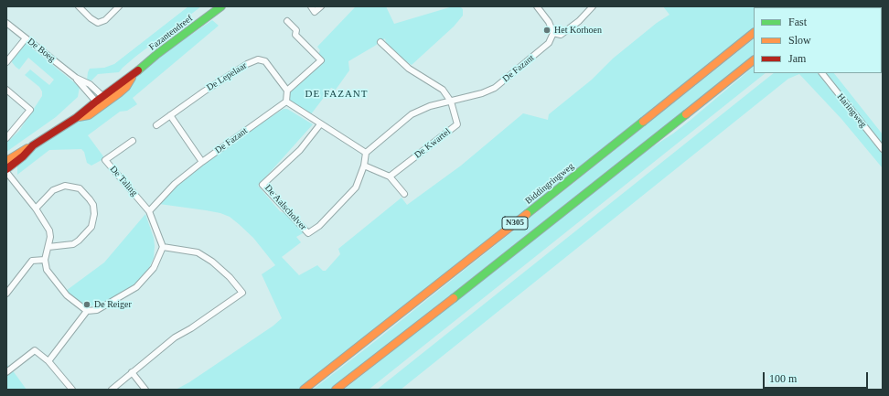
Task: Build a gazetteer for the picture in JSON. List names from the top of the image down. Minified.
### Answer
{"streets":{"main road":["Fazantendreef","Biddingringweg","N305"],"street":["De Boeg","De Fazant","De Lepelaar","Haringweg","De Kwartel","De Taling","De Aalscholver"]},"crossings":[["Fazantendreef","De Boeg"],["De Fazant","De Kwartel"],["De Fazant","De Taling"],["De Fazant","De Aalscholver"]],"districts":["DE FAZANT"],"places":["Het Korhoen","De Reiger"],"legend":["Fast","Slow","Jam"],"scale_bar":"100 m"}
